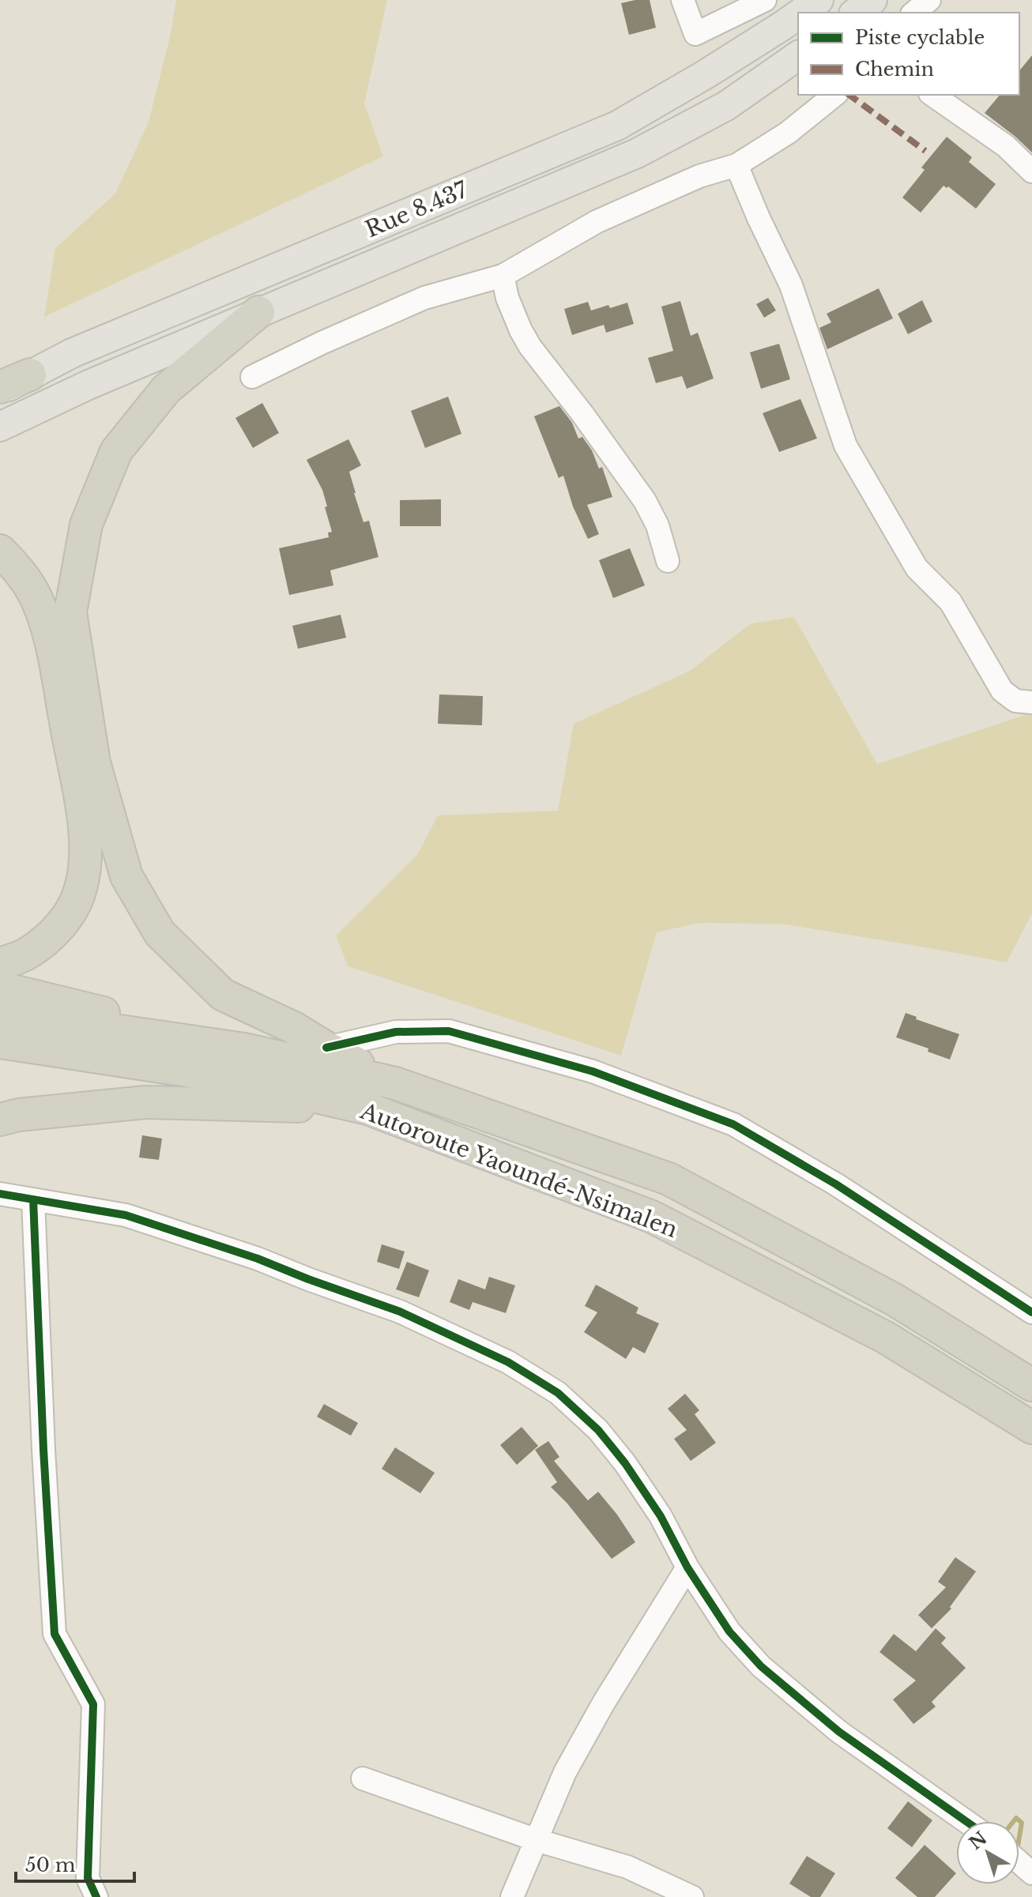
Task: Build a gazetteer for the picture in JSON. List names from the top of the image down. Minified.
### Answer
{"streets":{"highway":["Autoroute Yaoundé-Nsimalen"],"main road":["Rue 8.437"]},"legend":["Piste cyclable","Chemin"],"scale_bar":"50 m","north":"top left"}
